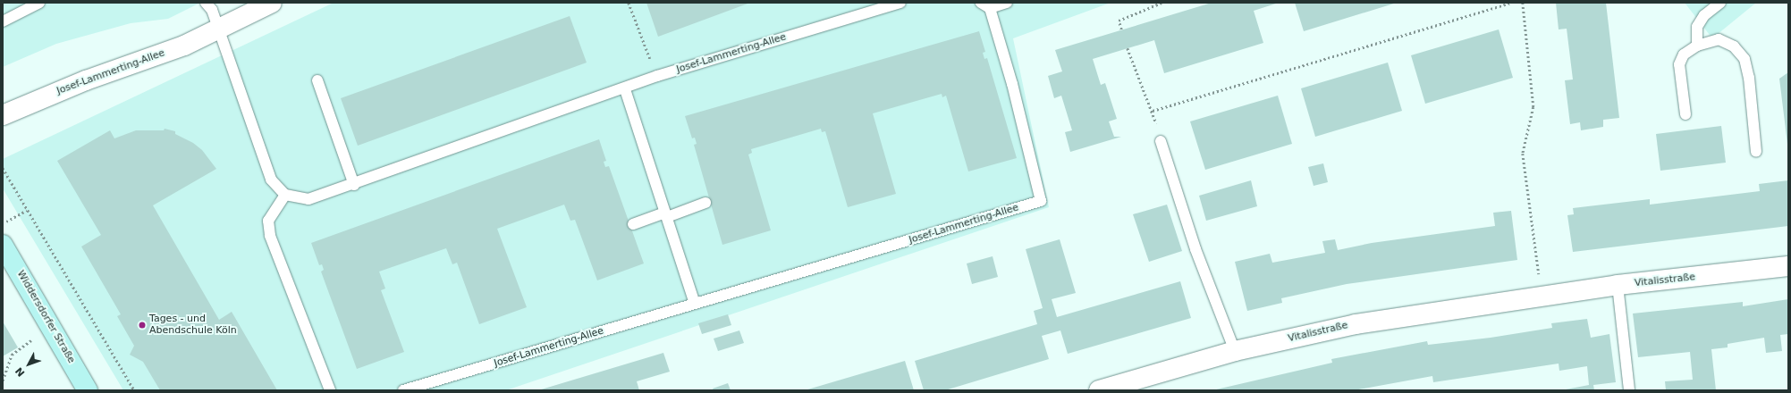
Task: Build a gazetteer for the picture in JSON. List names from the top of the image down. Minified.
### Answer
{"streets":{"main road":["Widdersdorfer Straße"],"street":["Josef-Lammerting-Allee","Vitalisstraße"]},"places":["Tages - und Abendschule Köln"],"north":"bottom left"}
